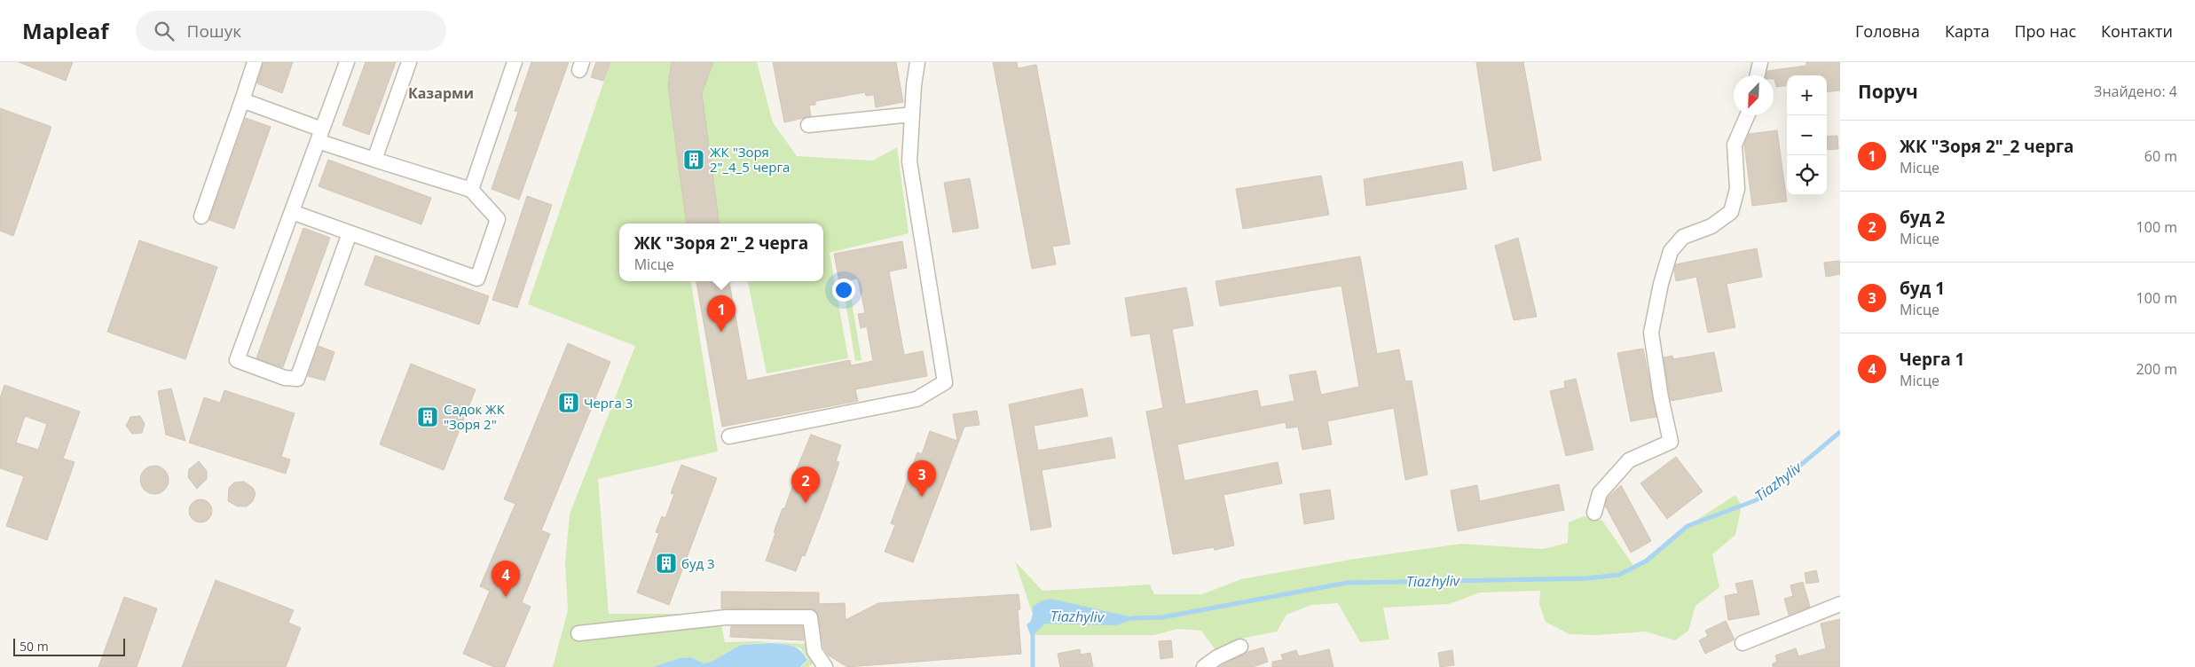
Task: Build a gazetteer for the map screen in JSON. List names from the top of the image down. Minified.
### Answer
{"districts":["Казарми"],"water":["Tiazhyliv"],"places":{"building":["ЖК \"Зоря 2\"_4_5 черга","Черга 3","Садок ЖК \"Зоря 2\"","буд 3"]},"scale_bar":"50 m","north":"bottom left","page":{"header":"Mapleaf","search":"Пошук","nav":["Головна","Карта","Про нас","Контакти"],"heading":["Поруч","Знайдено: 4"],"map_buttons":["+","−"],"list":[{"mark":"1","name":"ЖК \"Зоря 2\"_2 черга","note":"Місце","value":"60 m"},{"mark":"2","name":"буд 2","note":"Місце","value":"100 m"},{"mark":"3","name":"буд 1","note":"Місце","value":"100 m"},{"mark":"4","name":"Черга 1","note":"Місце","value":"200 m"}],"popup":["ЖК \"Зоря 2\"_2 черга","Місце"],"pins":["1","3","2","4"],"scale":"50 m"}}
